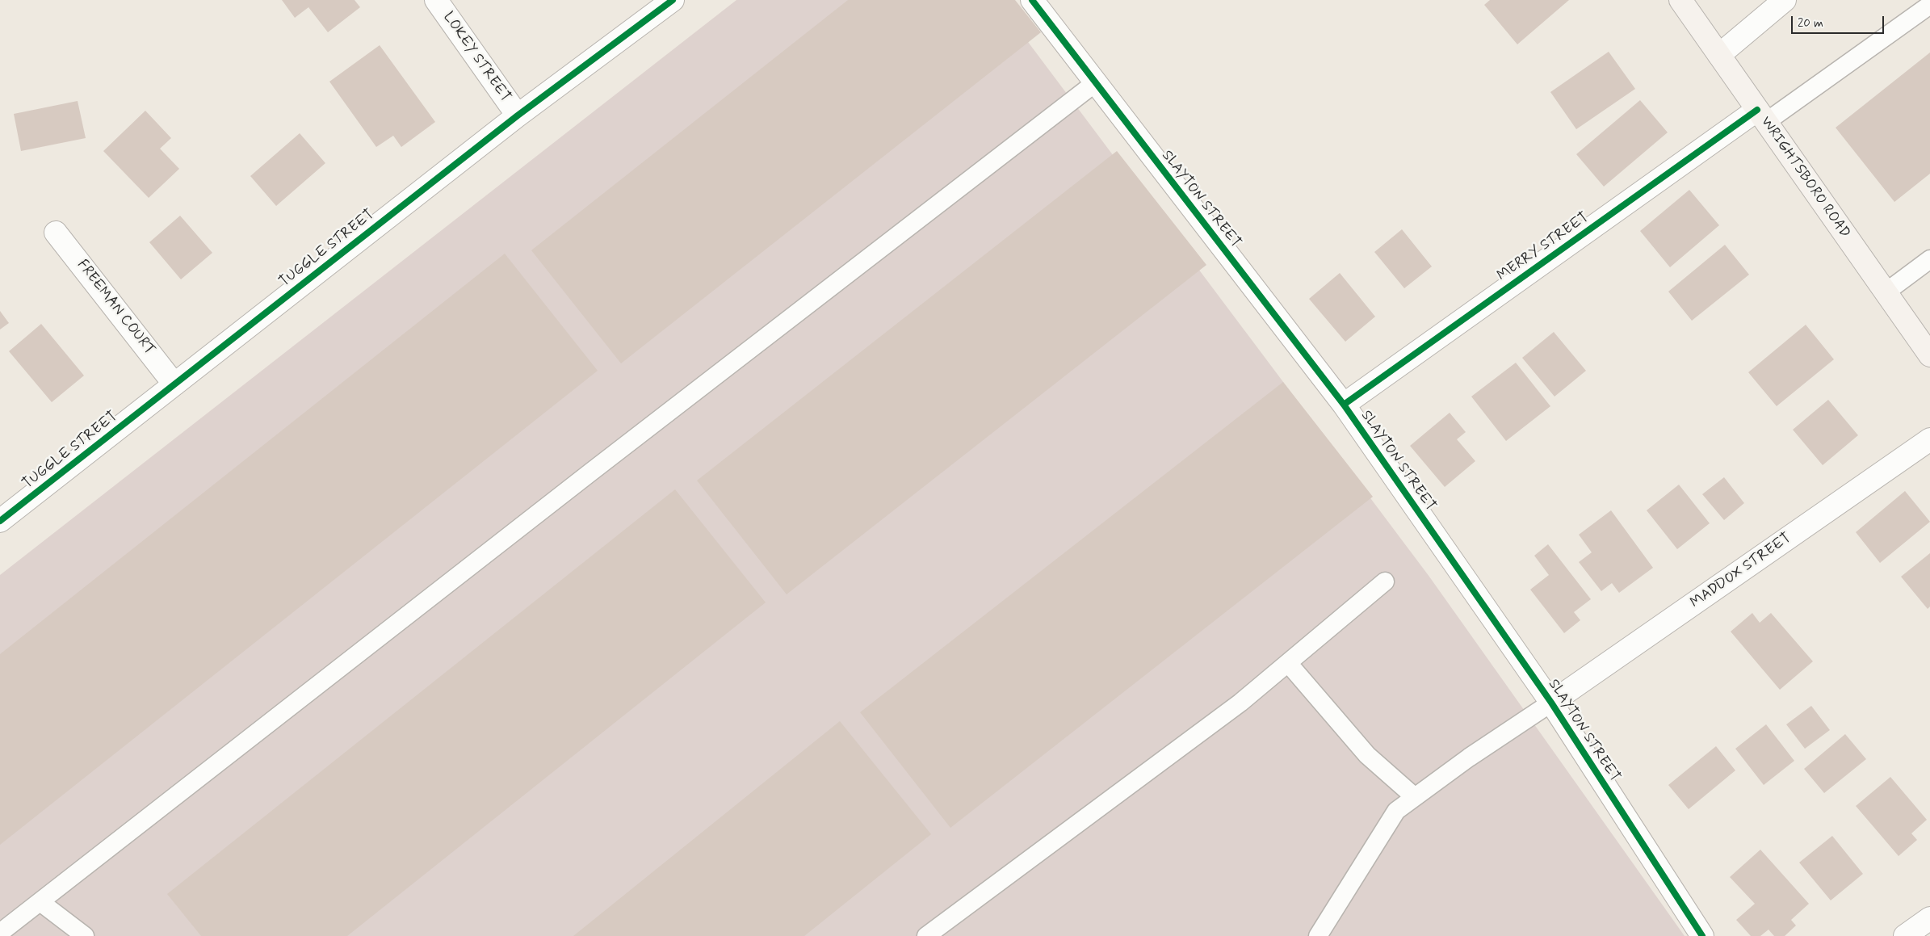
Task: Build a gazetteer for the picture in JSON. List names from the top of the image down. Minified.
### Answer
{"streets":{"main road":["WRIGHTSBORO ROAD"],"street":["LOKEY STREET","SLAYTON STREET","MERRY STREET","TUGGLE STREET","FREEMAN COURT","MADDOX STREET"]},"crossings":[["LOKEY STREET","TUGGLE STREET"],["WRIGHTSBORO ROAD","MERRY STREET"],["SLAYTON STREET","MERRY STREET"],["SLAYTON STREET","MADDOX STREET"],["TUGGLE STREET","FREEMAN COURT"]],"scale_bar":"20 m"}
